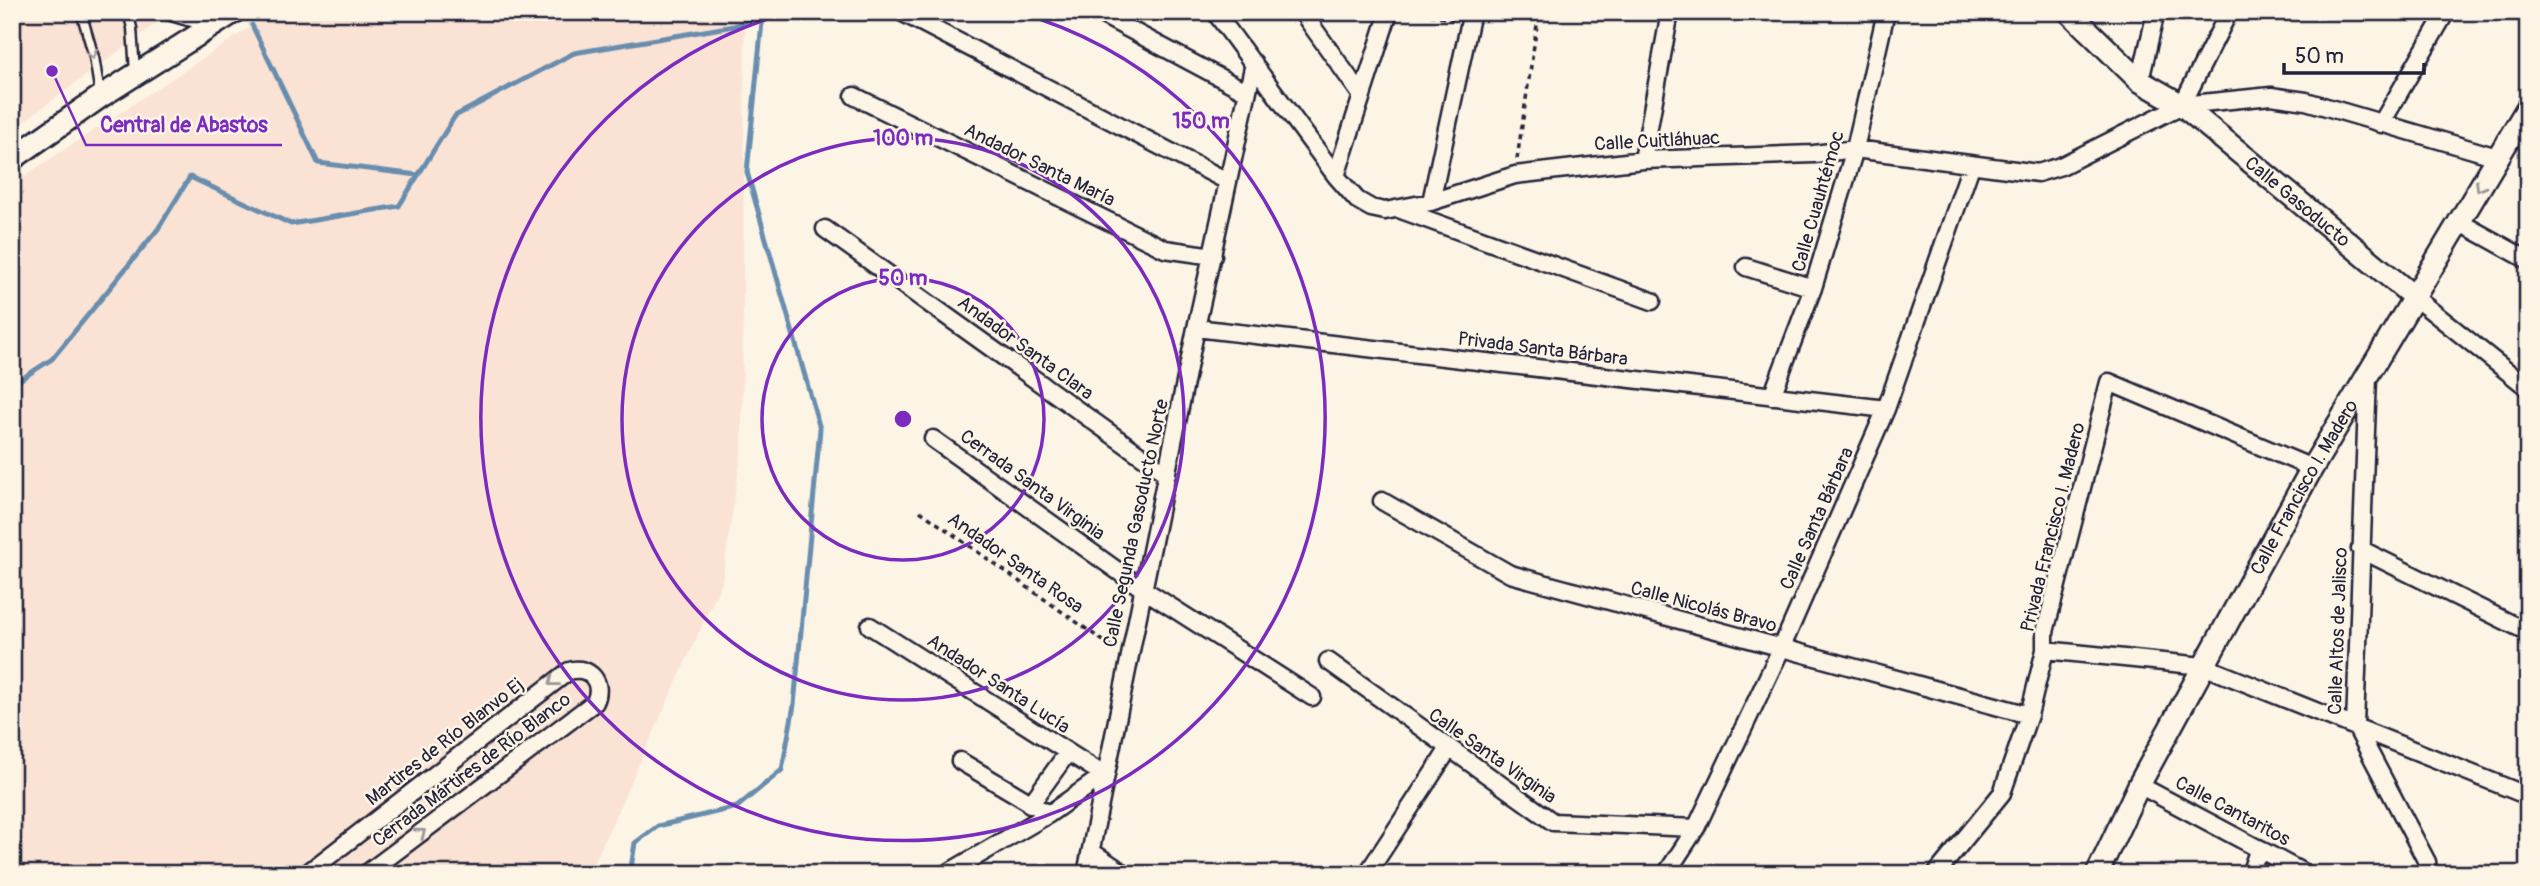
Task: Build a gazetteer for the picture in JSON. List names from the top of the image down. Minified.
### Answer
{"streets":{"street":["Calle Cuitláhuac","Andador Santa María","Calle Gasoducto","Calle Cuauhtémoc","Andador Santa Clara","Privada Santa Bárbara","Cerrada Santa Virginia","Calle Francisco I. Madero","Calle Santa Bárbara","Calle Segunda Gasoducto Norte","Privada Francisco I. Madero","Calle Nicolás Bravo","Calle Altos de Jalisco","Andador Santa Lucía","Martires de Río Blanvo Ej","Calle Santa Virginia","Cerrada Mártires de Río Blanco","Calle Cantaritos"],"path":["Andador Santa Rosa"]},"crossings":[["Calle Cuitláhuac","Calle Gasoducto"],["Calle Cuitláhuac","Calle Cuauhtémoc"],["Calle Cuitláhuac","Calle Santa Bárbara"],["Calle Cuitláhuac","Calle Segunda Gasoducto Norte"],["Andador Santa María","Calle Segunda Gasoducto Norte"],["Calle Gasoducto","Calle Francisco I. Madero"],["Calle Cuauhtémoc","Privada Santa Bárbara"],["Andador Santa Clara","Calle Segunda Gasoducto Norte"],["Privada Santa Bárbara","Calle Santa Bárbara"],["Privada Santa Bárbara","Calle Segunda Gasoducto Norte"],["Cerrada Santa Virginia","Calle Segunda Gasoducto Norte"],["Calle Francisco I. Madero","Privada Francisco I. Madero"],["Calle Francisco I. Madero","Calle Altos de Jalisco"],["Calle Francisco I. Madero","Calle Cantaritos"],["Calle Santa Bárbara","Calle Nicolás Bravo"],["Calle Santa Bárbara","Calle Santa Virginia"],["Calle Segunda Gasoducto Norte","Andador Santa Rosa"],["Calle Segunda Gasoducto Norte","Andador Santa Lucía"],["Privada Francisco I. Madero","Calle Nicolás Bravo"],["Martires de Río Blanvo Ej","Cerrada Mártires de Río Blanco"]],"one_way":["Martires de Río Blanvo Ej","Cerrada Mártires de Río Blanco"],"places":["Central de Abastos"],"scale_bar":"50 m","rings":["150 m","100 m","50 m"]}
